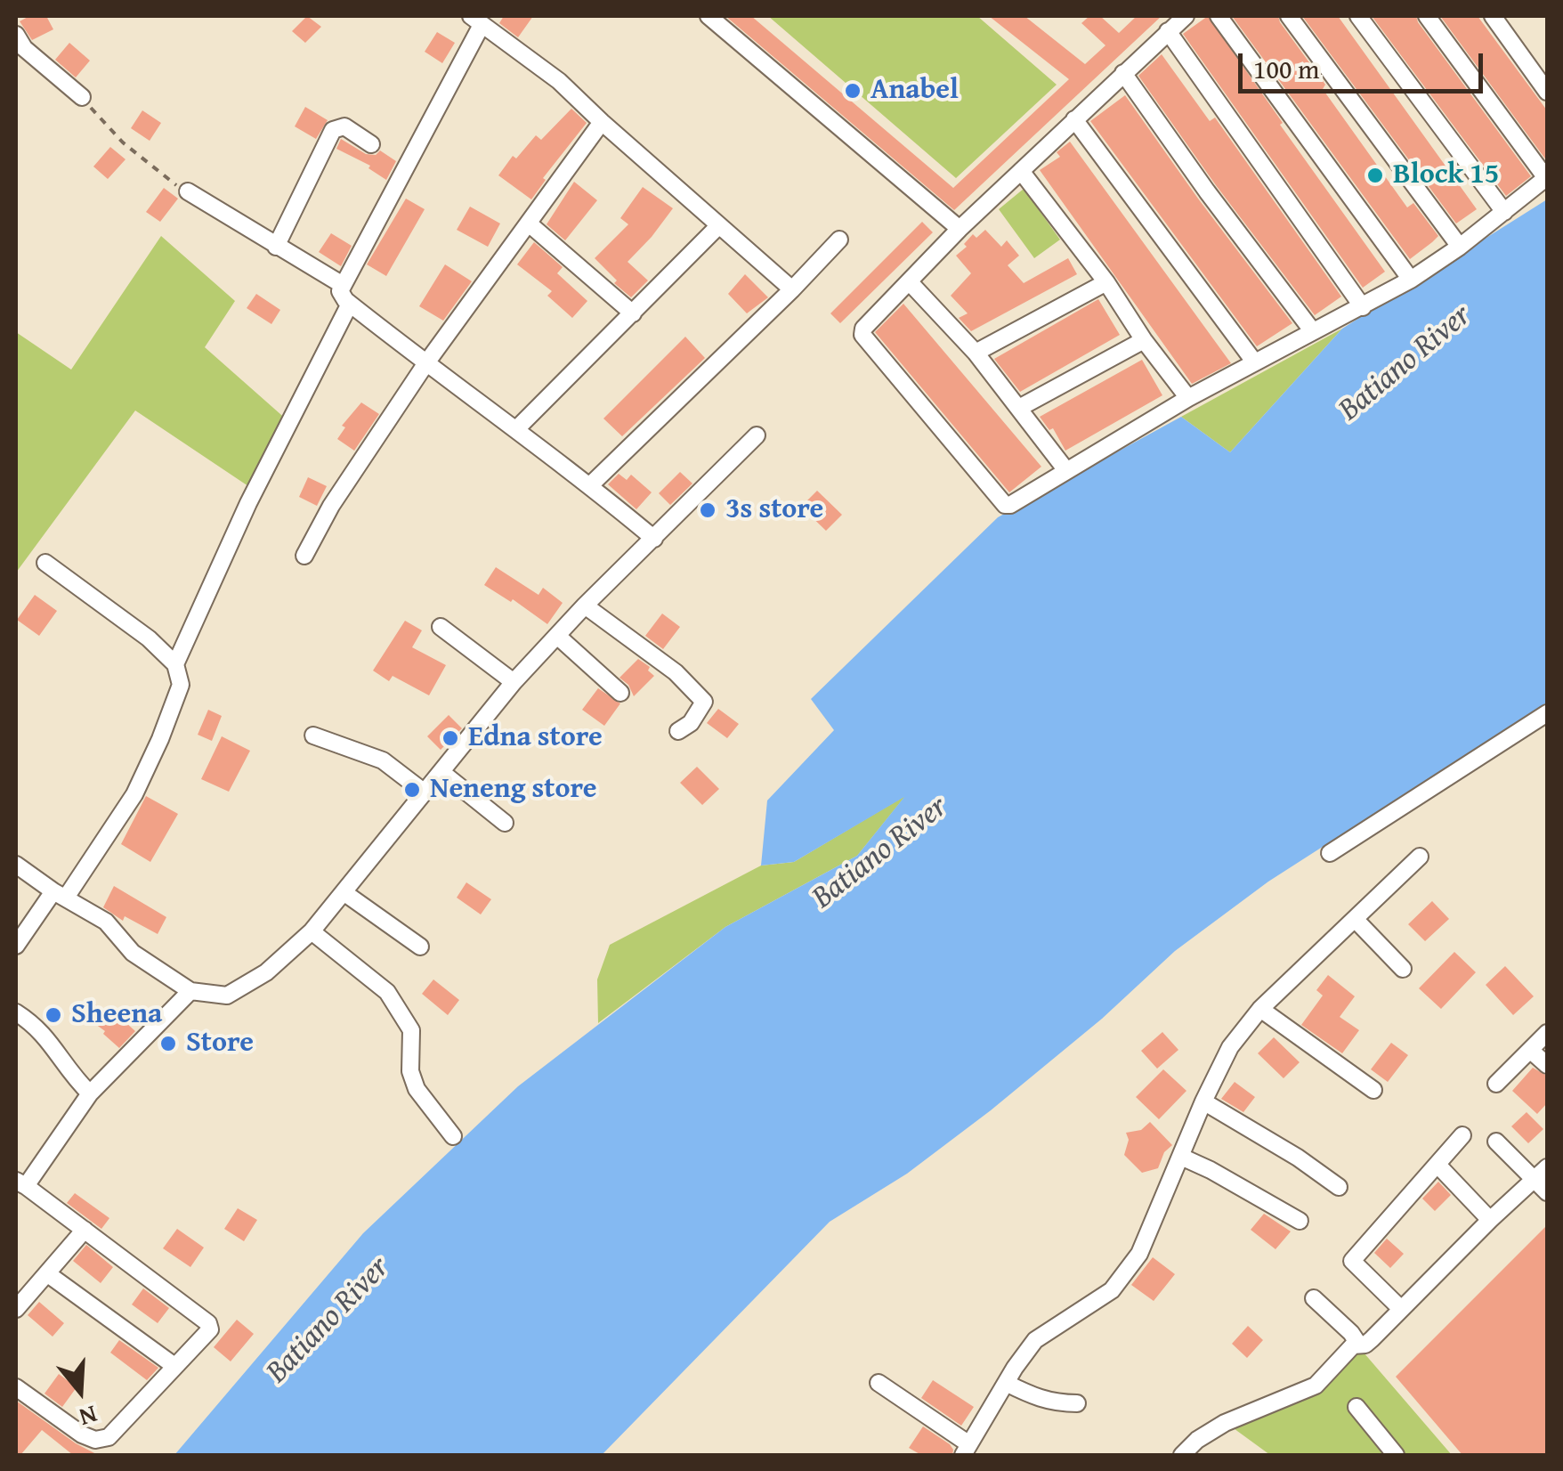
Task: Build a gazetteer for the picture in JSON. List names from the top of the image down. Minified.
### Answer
{"water":["Batiano River"],"places":["Anabel","Block 15","3s store","Edna store","Neneng store","Sheena","Store"],"scale_bar":"100 m","north":"bottom"}
